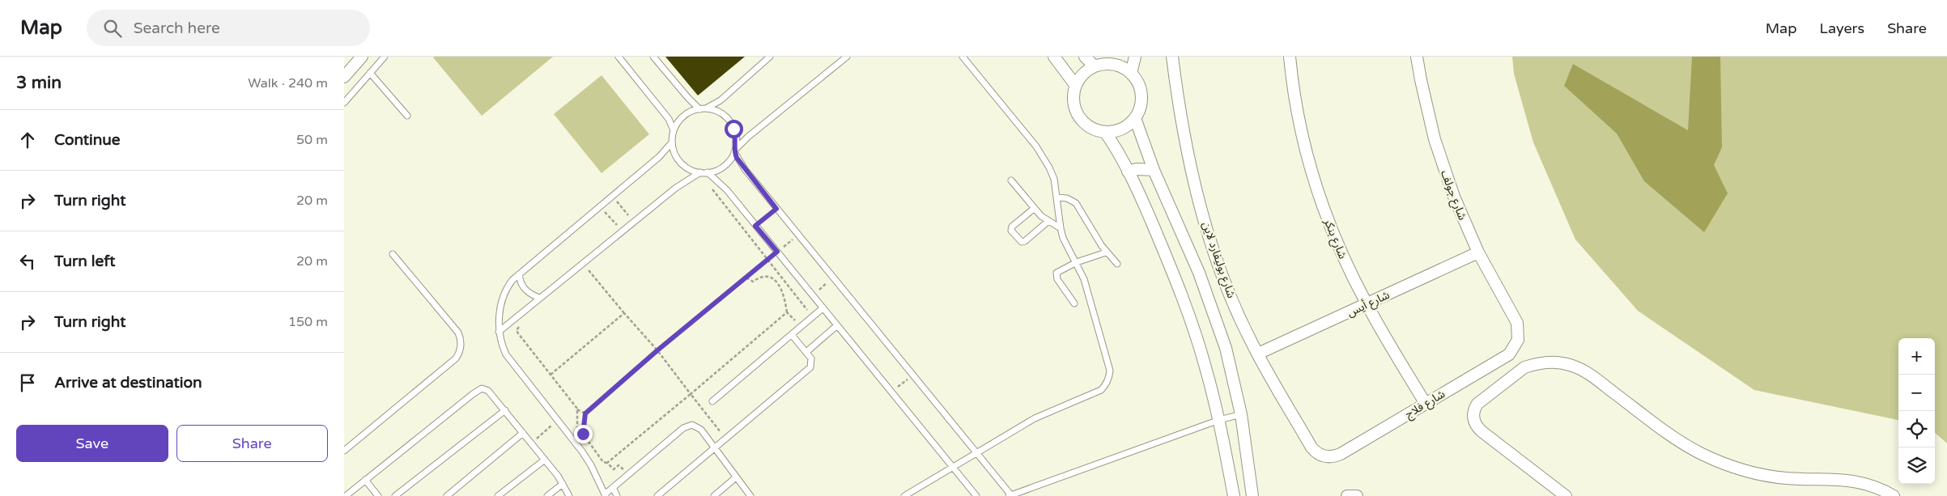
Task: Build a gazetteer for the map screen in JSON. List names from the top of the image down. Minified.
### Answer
{"streets":{"street":["شارع جولف","شارع بنكر","شارع بوليفارد لاين","شارع أيس","شارع فلاج"]},"crossings":[["شارع جولف","شارع أيس"],["شارع جولف","شارع فلاج"],["شارع بنكر","شارع أيس"],["شارع بنكر","شارع فلاج"],["شارع بوليفارد لاين","شارع أيس"],["شارع بوليفارد لاين","شارع فلاج"]],"page":{"header":"Map","search":"Search here","nav":["Map","Layers","Share"],"heading":["3 min","Walk · 240 m"],"list":[["Continue","50 m"],["Turn right","20 m"],["Turn left","20 m"],["Turn right","150 m"],"Arrive at destination"],"map_buttons":["+","−"],"buttons":["Save","Share"]}}
